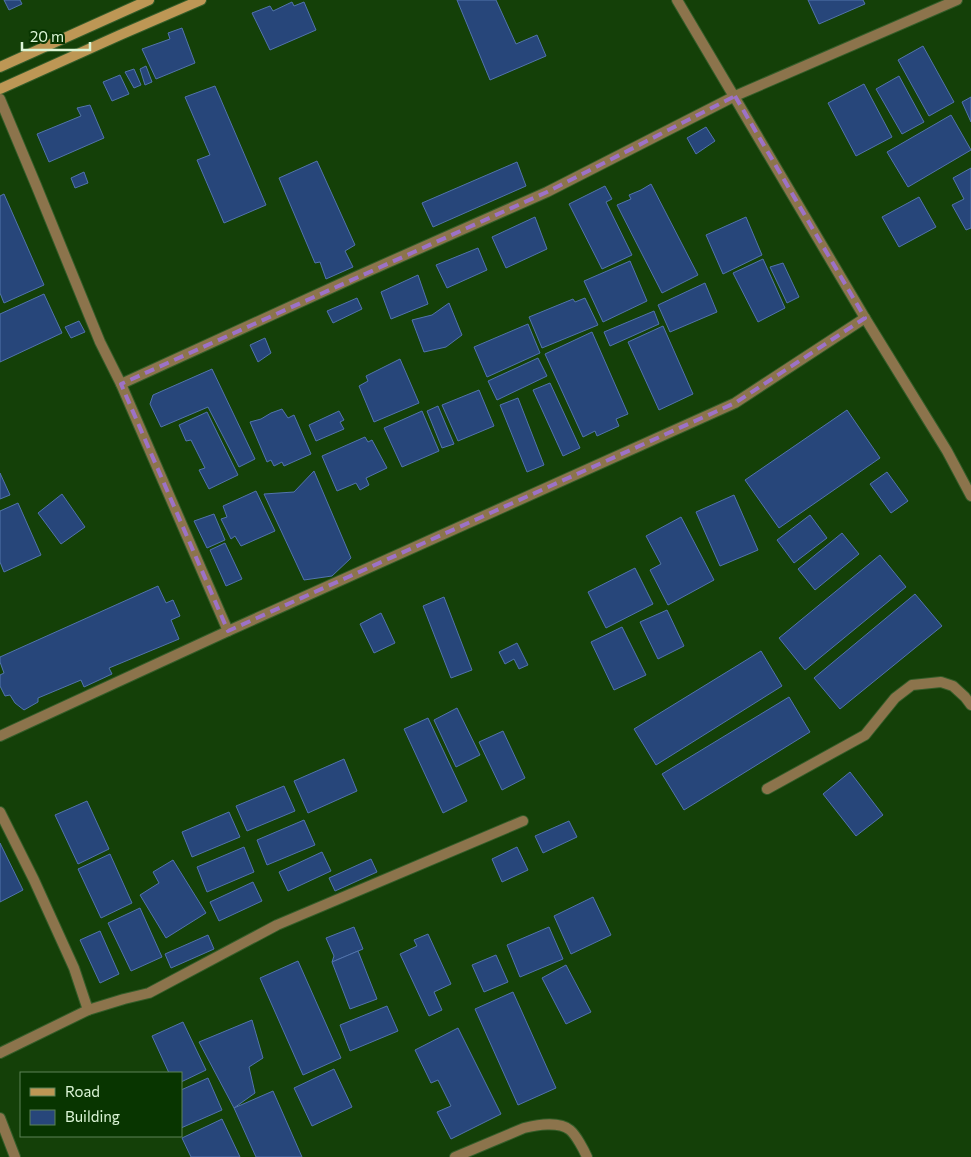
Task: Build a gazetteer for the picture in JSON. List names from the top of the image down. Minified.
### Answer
{"legend":["Road","Building"],"scale_bar":"20 m"}
